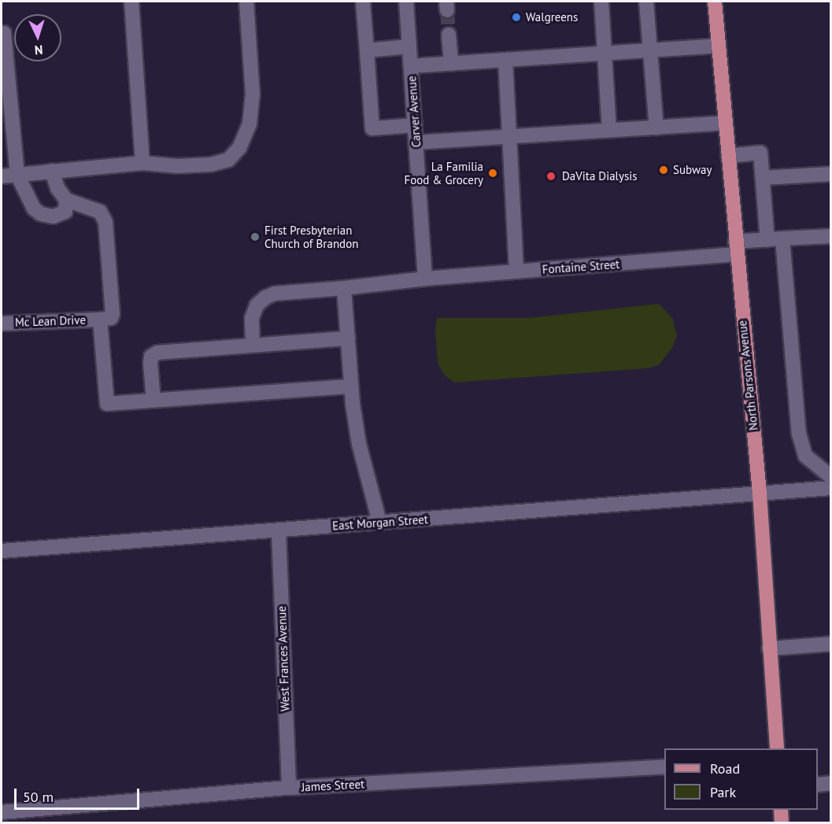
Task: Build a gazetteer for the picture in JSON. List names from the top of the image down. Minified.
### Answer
{"streets":{"main road":["North Parsons Avenue"],"street":["Carver Avenue","Fontaine Street","Mc Lean Drive","East Morgan Street","West Frances Avenue","James Street"]},"crossings":[["Carver Avenue","Fontaine Street"],["Fontaine Street","North Parsons Avenue"],["North Parsons Avenue","East Morgan Street"],["East Morgan Street","West Frances Avenue"],["West Frances Avenue","James Street"]],"places":["Walgreens","Subway","La Familia Food & Grocery","DaVita Dialysis","First Presbyterian Church of Brandon"],"legend":["Road","Park"],"scale_bar":"50 m","north":"bottom"}
